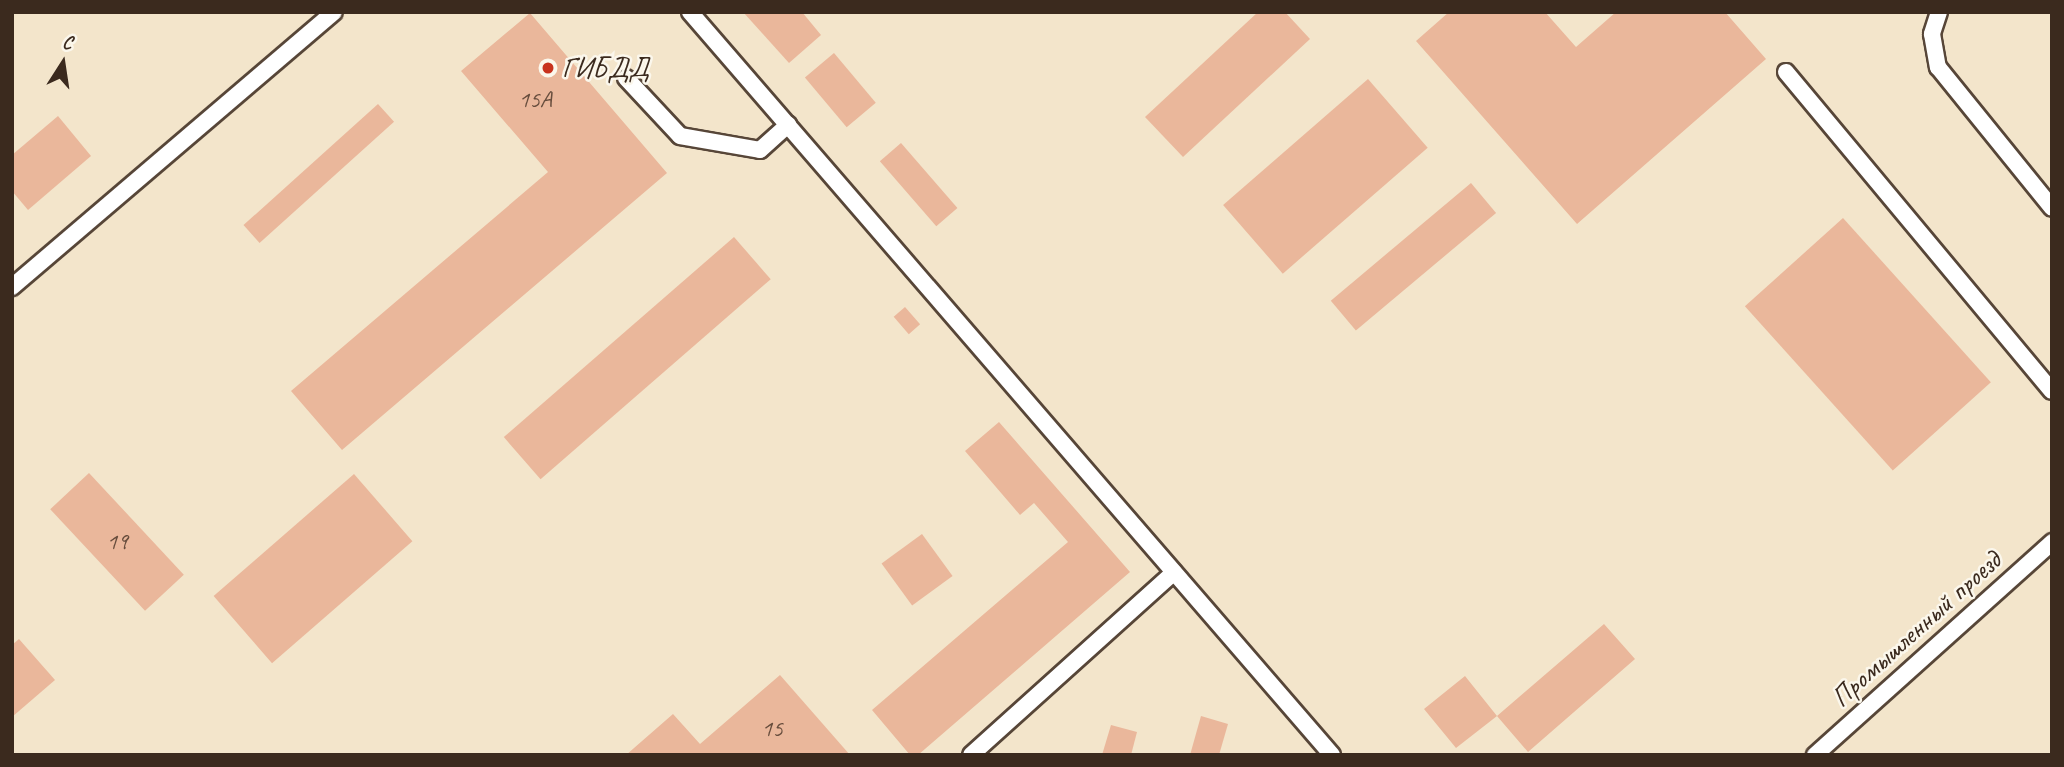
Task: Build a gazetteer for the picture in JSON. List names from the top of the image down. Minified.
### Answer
{"streets":{"lane":["Промышленный проезд"]},"places":["ГИБДД"],"house_numbers":["15А","19","15"],"north":"top"}
